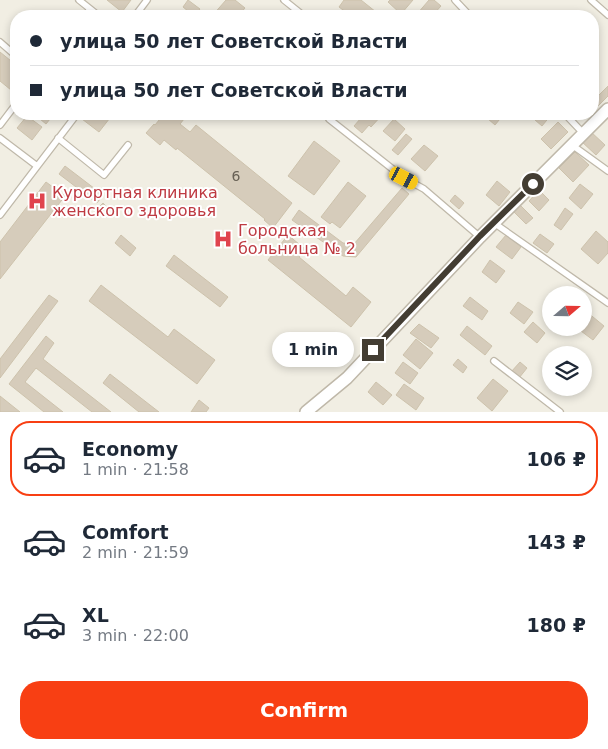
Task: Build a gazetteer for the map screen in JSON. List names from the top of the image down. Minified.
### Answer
{"places":{"hospital":["Курортная клиника женского здоровья","Городская больница № 2"]},"house_numbers":["6"],"north":"right","page":{"banner":["улица 50 лет Советской Власти","улица 50 лет Советской Власти"],"bubble":"1 min","list":[{"name":"Economy","note":"1 min · 21:58","value":"106 ₽"},{"name":"Comfort","note":"2 min · 21:59","value":"143 ₽"},{"name":"XL","note":"3 min · 22:00","value":"180 ₽"}],"buttons":"Confirm"}}
